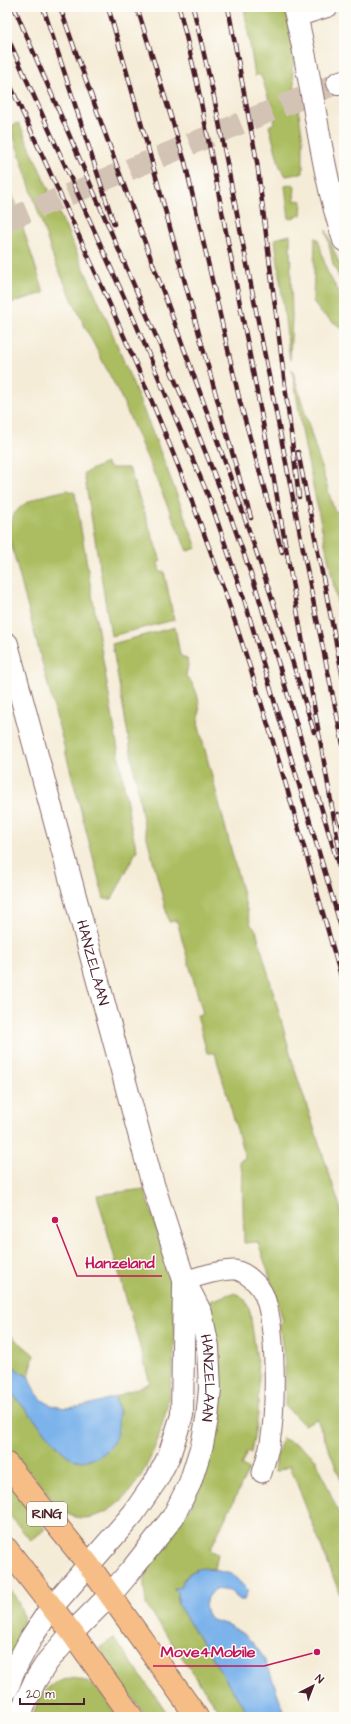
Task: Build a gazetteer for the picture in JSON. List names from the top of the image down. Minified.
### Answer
{"streets":{"main road":["RING"],"street":["HANZELAAN"]},"crossings":[["HANZELAAN","RING"]],"places":["Hanzeland","Move4Mobile"],"scale_bar":"20 m","north":"top right"}
